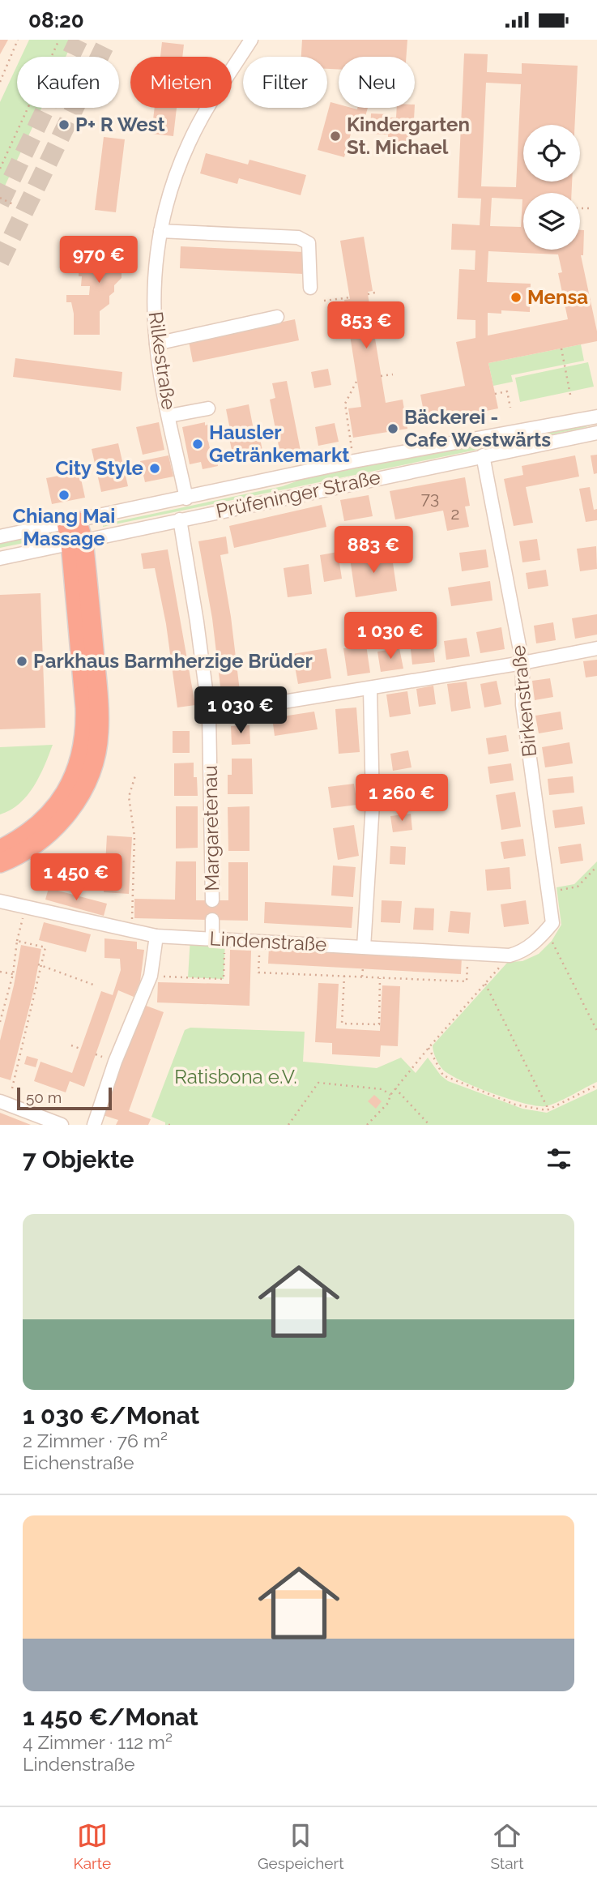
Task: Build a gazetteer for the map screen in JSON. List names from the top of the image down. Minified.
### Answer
{"streets":{"street":["Rilkestraße","Prüfeninger Straße","Birkenstraße","Margaretenau","Lindenstraße"]},"crossings":[["Rilkestraße","Prüfeninger Straße"],["Prüfeninger Straße","Birkenstraße"],["Prüfeninger Straße","Margaretenau"],["Margaretenau","Lindenstraße"]],"parks":["Ratisbona e.V."],"places":["P+ R West","Kindergarten St. Michael","Mensa","Bäckerei - Cafe Westwärts","Hausler Getränkemarkt","City Style","Chiang Mai Massage","Parkhaus Barmherzige Brüder"],"house_numbers":["73","2"],"scale_bar":"50 m","page":{"status":"08:20","chip":["Kaufen","Mieten","Filter","Neu"],"price":["970 €","853 €","883 €","1 030 €","1 030 €","1 260 €","1 450 €"],"scale":"50 m","heading":"7 Objekte","list":[{"name":"1 030 €/Monat","note":"2 Zimmer · 76 m² · Eichenstraße"},{"name":"1 450 €/Monat","note":"4 Zimmer · 112 m² · Lindenstraße"}],"tabs":["Karte","Gespeichert","Start"]}}
